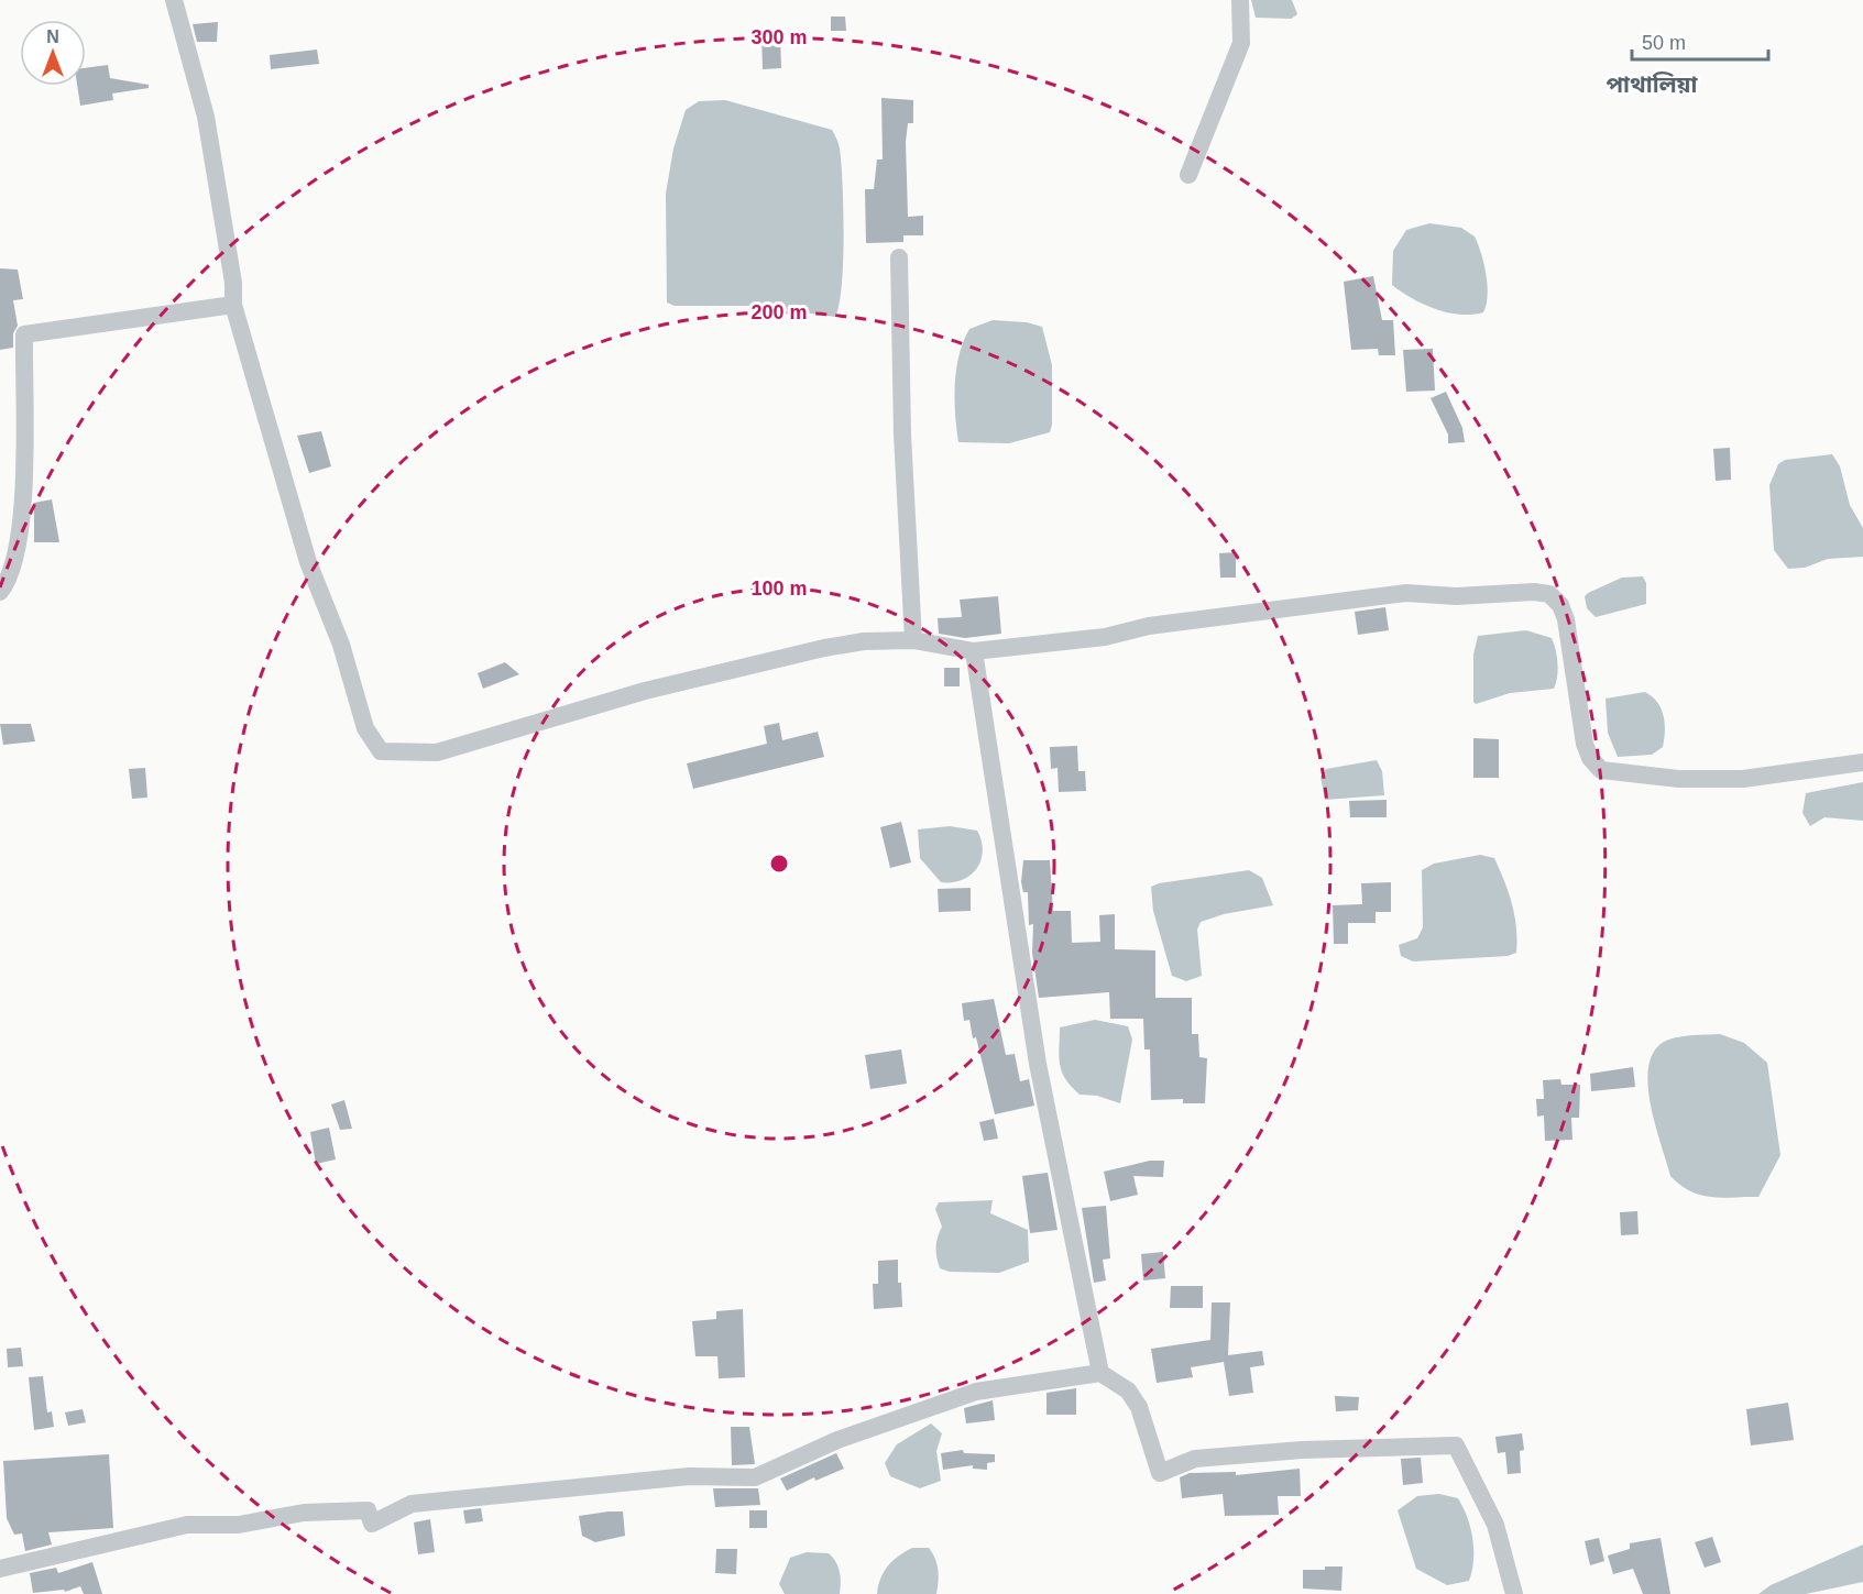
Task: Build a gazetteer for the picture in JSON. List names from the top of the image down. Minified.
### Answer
{"districts":["পাথালিয়া"],"scale_bar":"50 m","north":"top","rings":["300 m","200 m","100 m"]}
